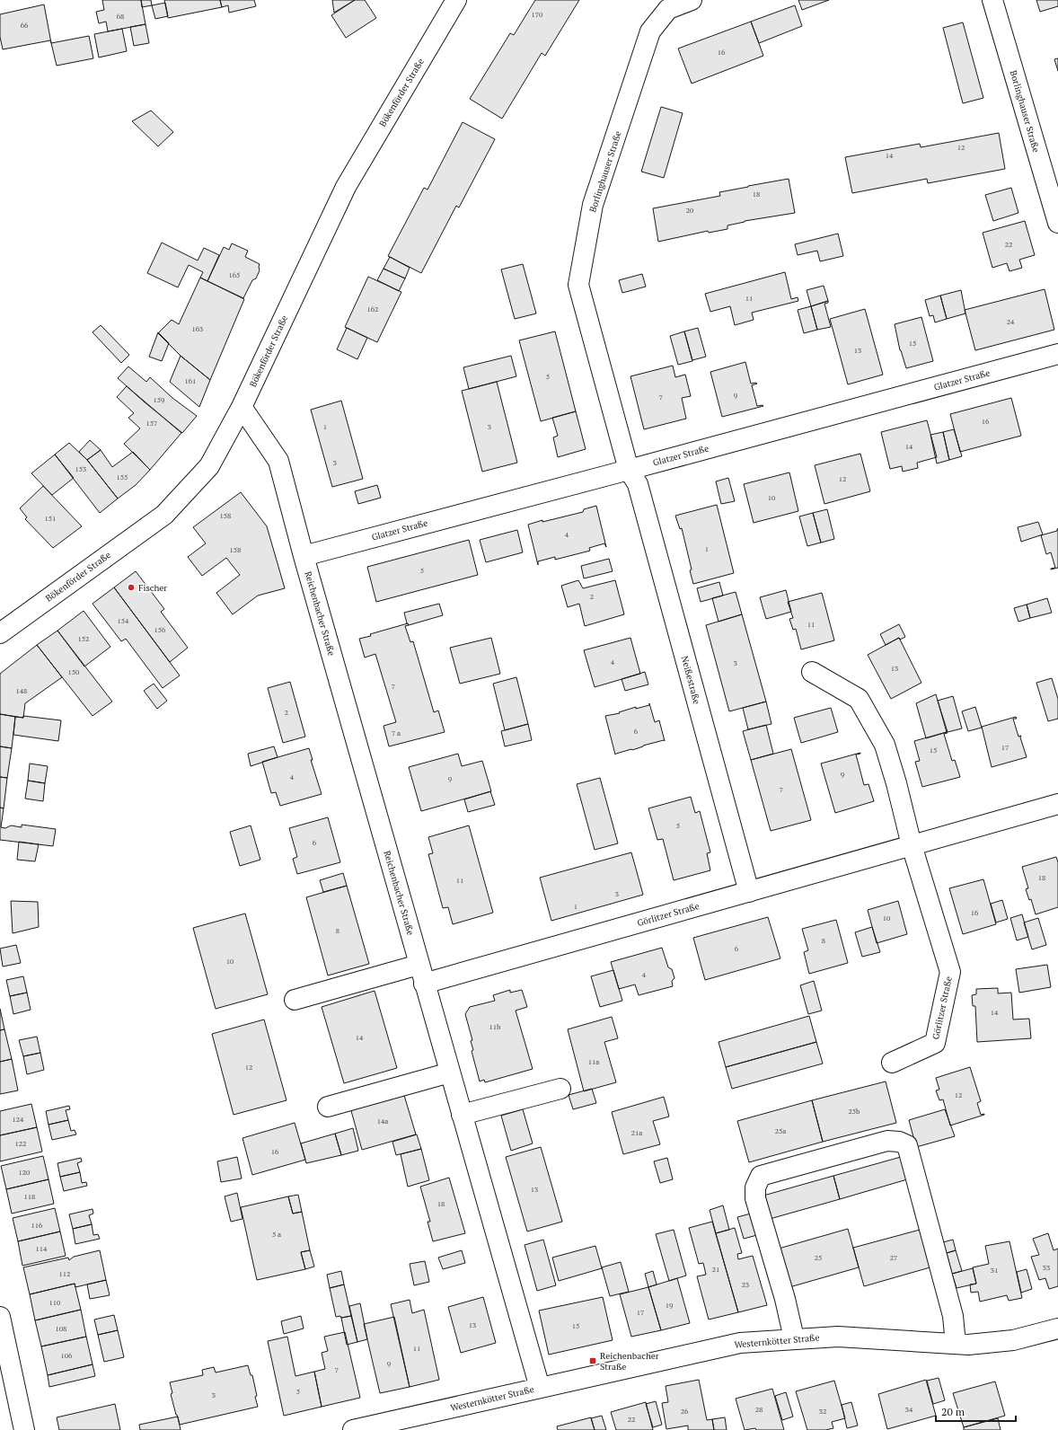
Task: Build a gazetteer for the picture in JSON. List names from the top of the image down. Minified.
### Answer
{"streets":{"street":["Bökenförder Straße","Borlinghauser Straße","Glatzer Straße","Reichenbacher Straße","Neißestraße","Görlitzer Straße","Westernkötter Straße"]},"crossings":[["Bökenförder Straße","Reichenbacher Straße"],["Borlinghauser Straße","Glatzer Straße"],["Borlinghauser Straße","Neißestraße"],["Glatzer Straße","Reichenbacher Straße"],["Glatzer Straße","Neißestraße"],["Reichenbacher Straße","Görlitzer Straße"],["Reichenbacher Straße","Westernkötter Straße"],["Neißestraße","Görlitzer Straße"]],"places":{"other":["Fischer"],"transit":["Reichenbacher Straße"]},"house_numbers":["170","68","66","16","12","14","18","20","22","165","11","162","24","163","15","13","5","161","9","7","159","16","157","1","3","14","3","153","155","12","10","158","151","4","1","158","5","2","154","11","156","152","4","3","13","150","7","148","2","6","7 a","17","15","9","4","9","7","5","6","18","11","3","1","16","10","8","8","6","10","4","14","11b","14","11a","12","12","25b","124","14a","25a","21a","122","16","120","13","118","18","116","5 a","114","25","27","33","21","31","112","23","110","19","17","13","15","108","11","106","9","7","5","3","28","34","26","32","22"],"scale_bar":"20 m"}
